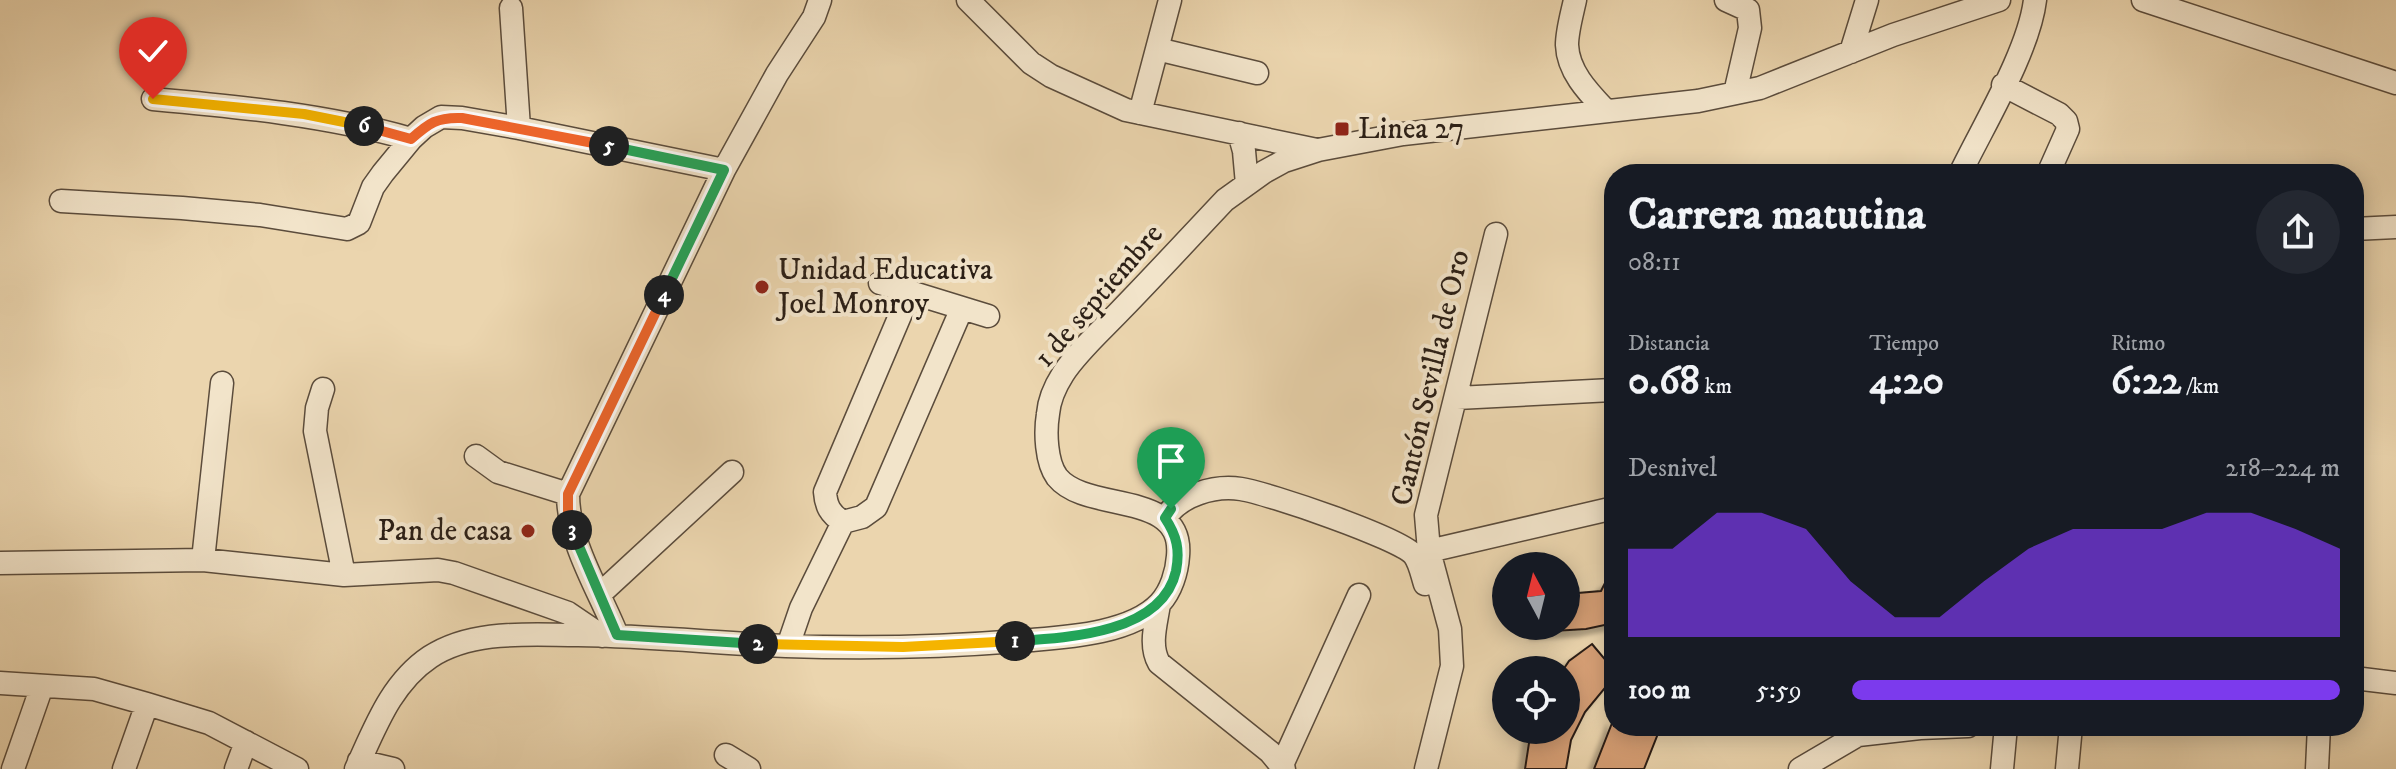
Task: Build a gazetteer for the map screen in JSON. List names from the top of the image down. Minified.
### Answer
{"streets":{"street":["1 de septiembre","Cantón Sevilla de Oro"]},"places":{"transit":["Linea 27"],"other":["Unidad Educativa Joel Monroy","Pan de casa"]},"north":"top","page":{"pins":["6","5","4","3","1","2"],"heading":["Carrera matutina","08:11"],"stats":[["Distancia","0.68 km"],["Tiempo","4:20"],["Ritmo","6:22 /km"]],"chart":["Desnivel","218–224 m"],"list":[{"name":"100 m","note":"5:59"}]}}
